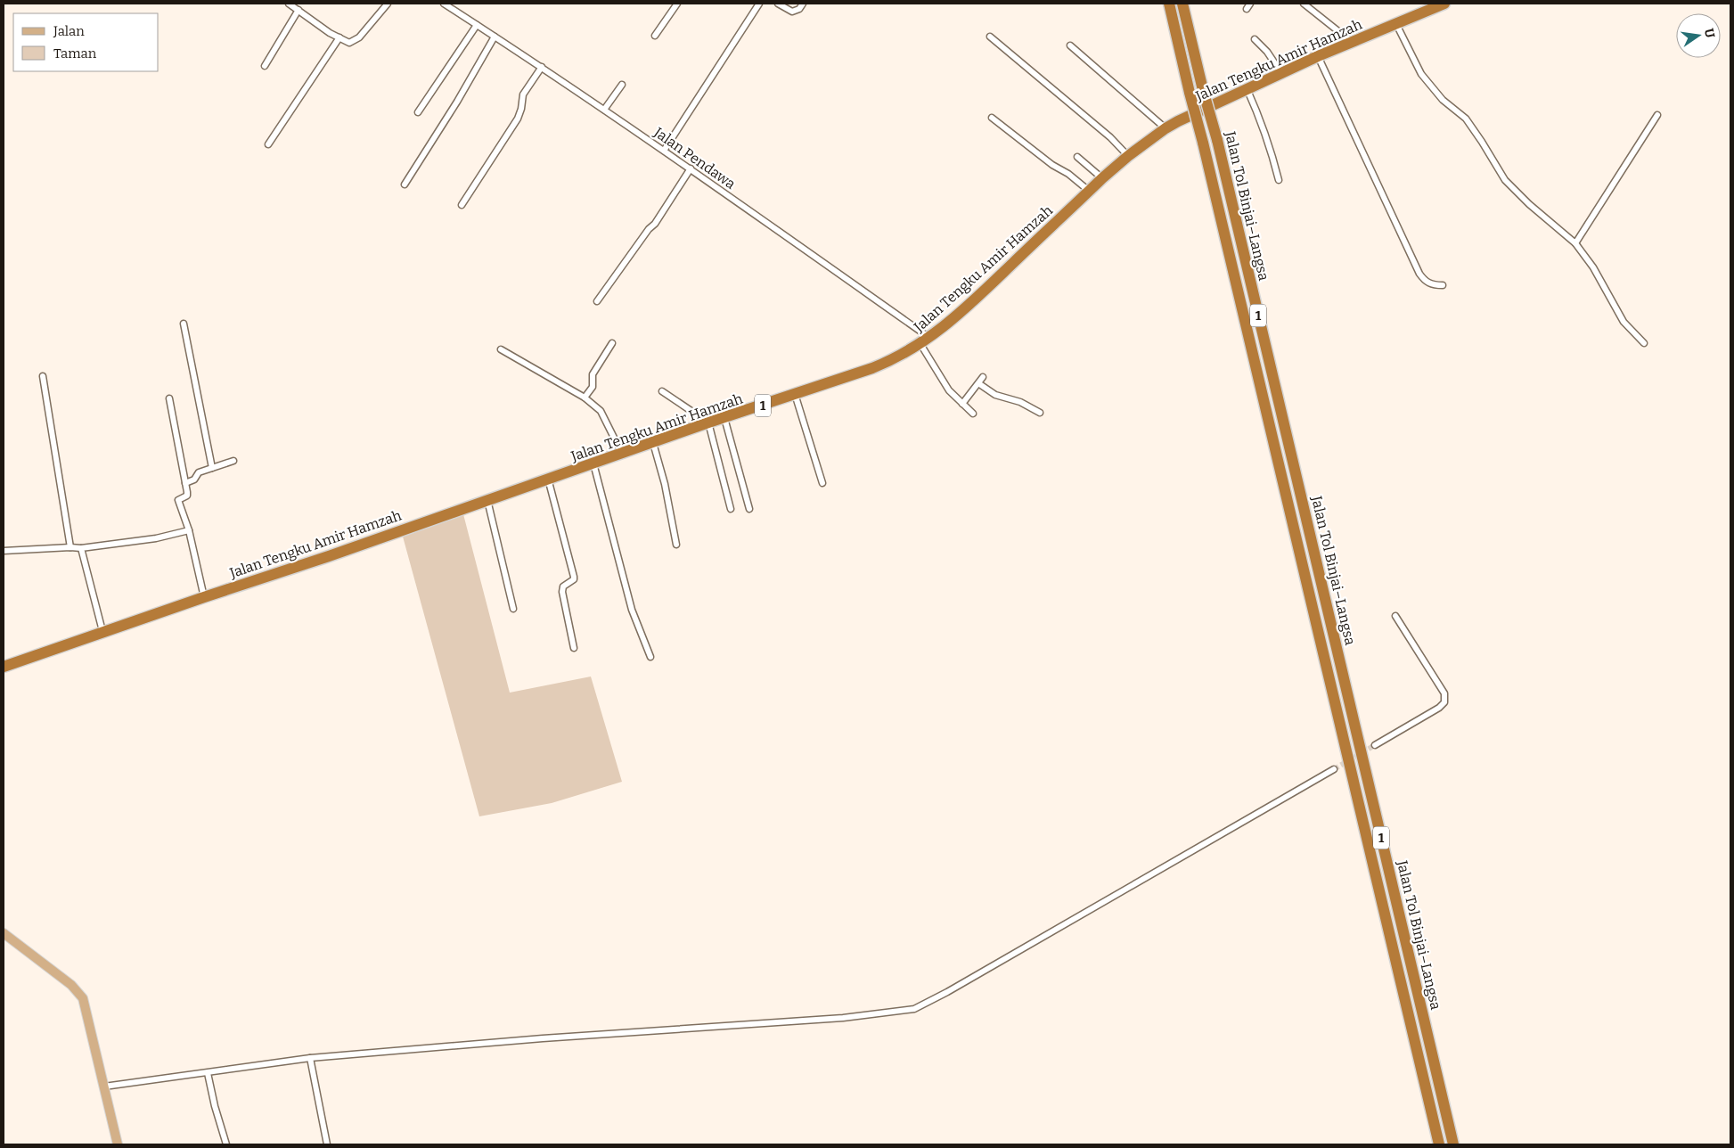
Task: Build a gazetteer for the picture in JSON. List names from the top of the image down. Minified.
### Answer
{"streets":{"highway":["Jalan Tengku Amir Hamzah","Jalan Tol Binjai–Langsa","1"],"street":["Jalan Pendawa"]},"crossings":[["Jalan Tengku Amir Hamzah","Jalan Pendawa"]],"legend":["Jalan","Taman"],"north":"right"}
